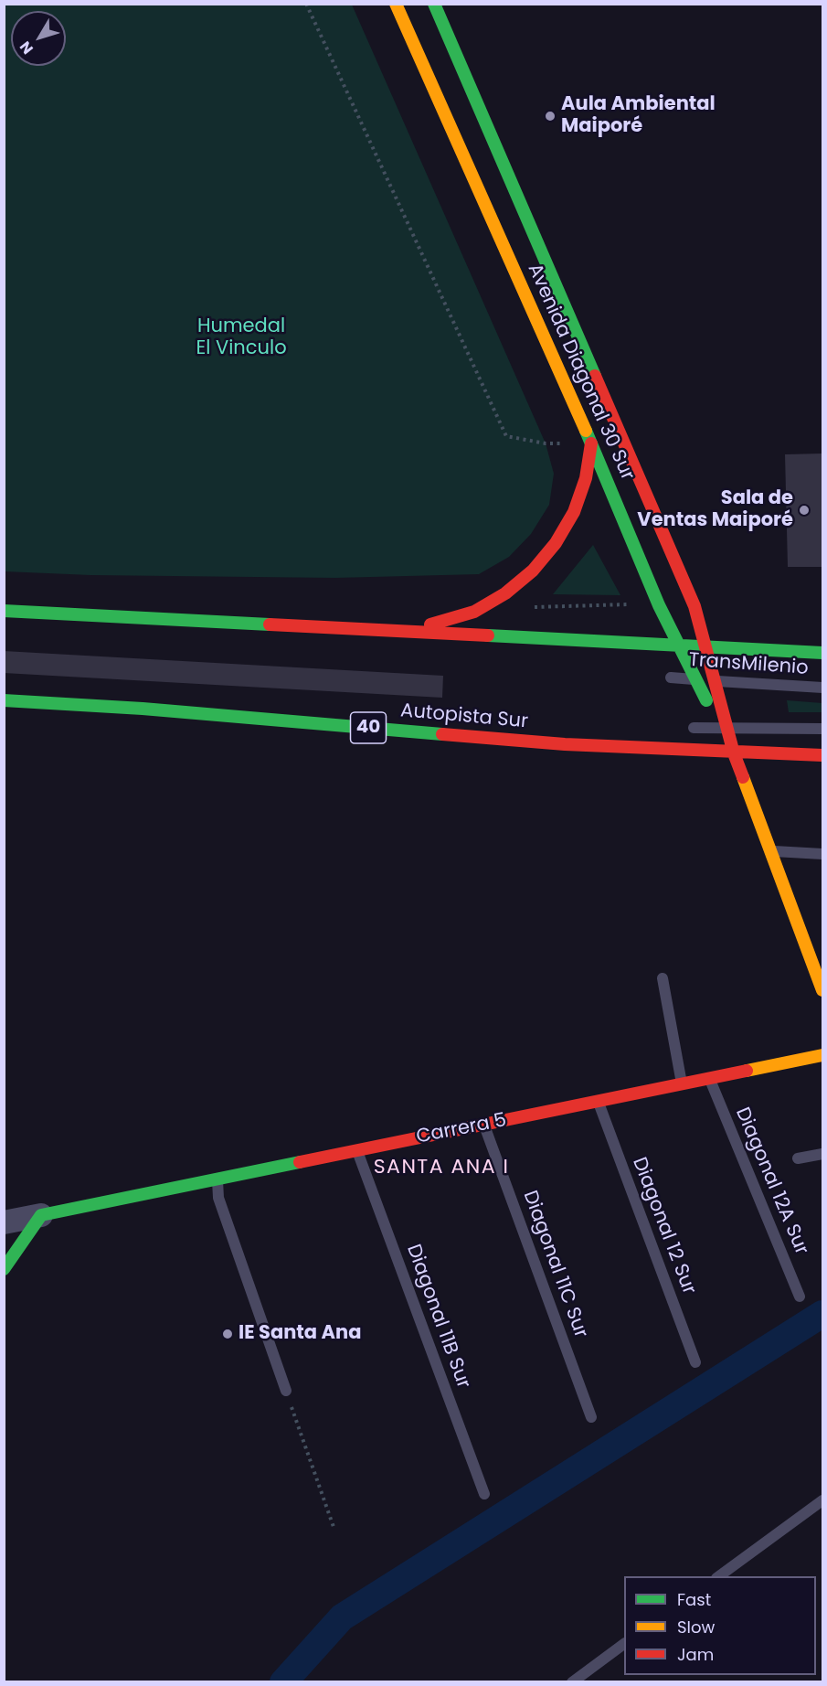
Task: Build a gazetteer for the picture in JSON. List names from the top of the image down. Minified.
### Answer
{"streets":{"main road":["Avenida Diagonal 30 Sur","Autopista Sur","40","Carrera 5"],"lane":["TransMilenio","Diagonal 12A Sur","Diagonal 12 Sur","Diagonal 11C Sur","Diagonal 11B Sur"]},"crossings":[["Avenida Diagonal 30 Sur","TransMilenio"],["Avenida Diagonal 30 Sur","Autopista Sur"],["Carrera 5","Diagonal 12A Sur"],["Carrera 5","Diagonal 12 Sur"],["Carrera 5","Diagonal 11C Sur"],["Carrera 5","Diagonal 11B Sur"]],"districts":["SANTA ANA I"],"parks":["Humedal El Vinculo"],"places":["Aula Ambiental Maiporé","Sala de Ventas Maiporé","IE Santa Ana"],"legend":["Fast","Slow","Jam"],"north":"bottom left"}
